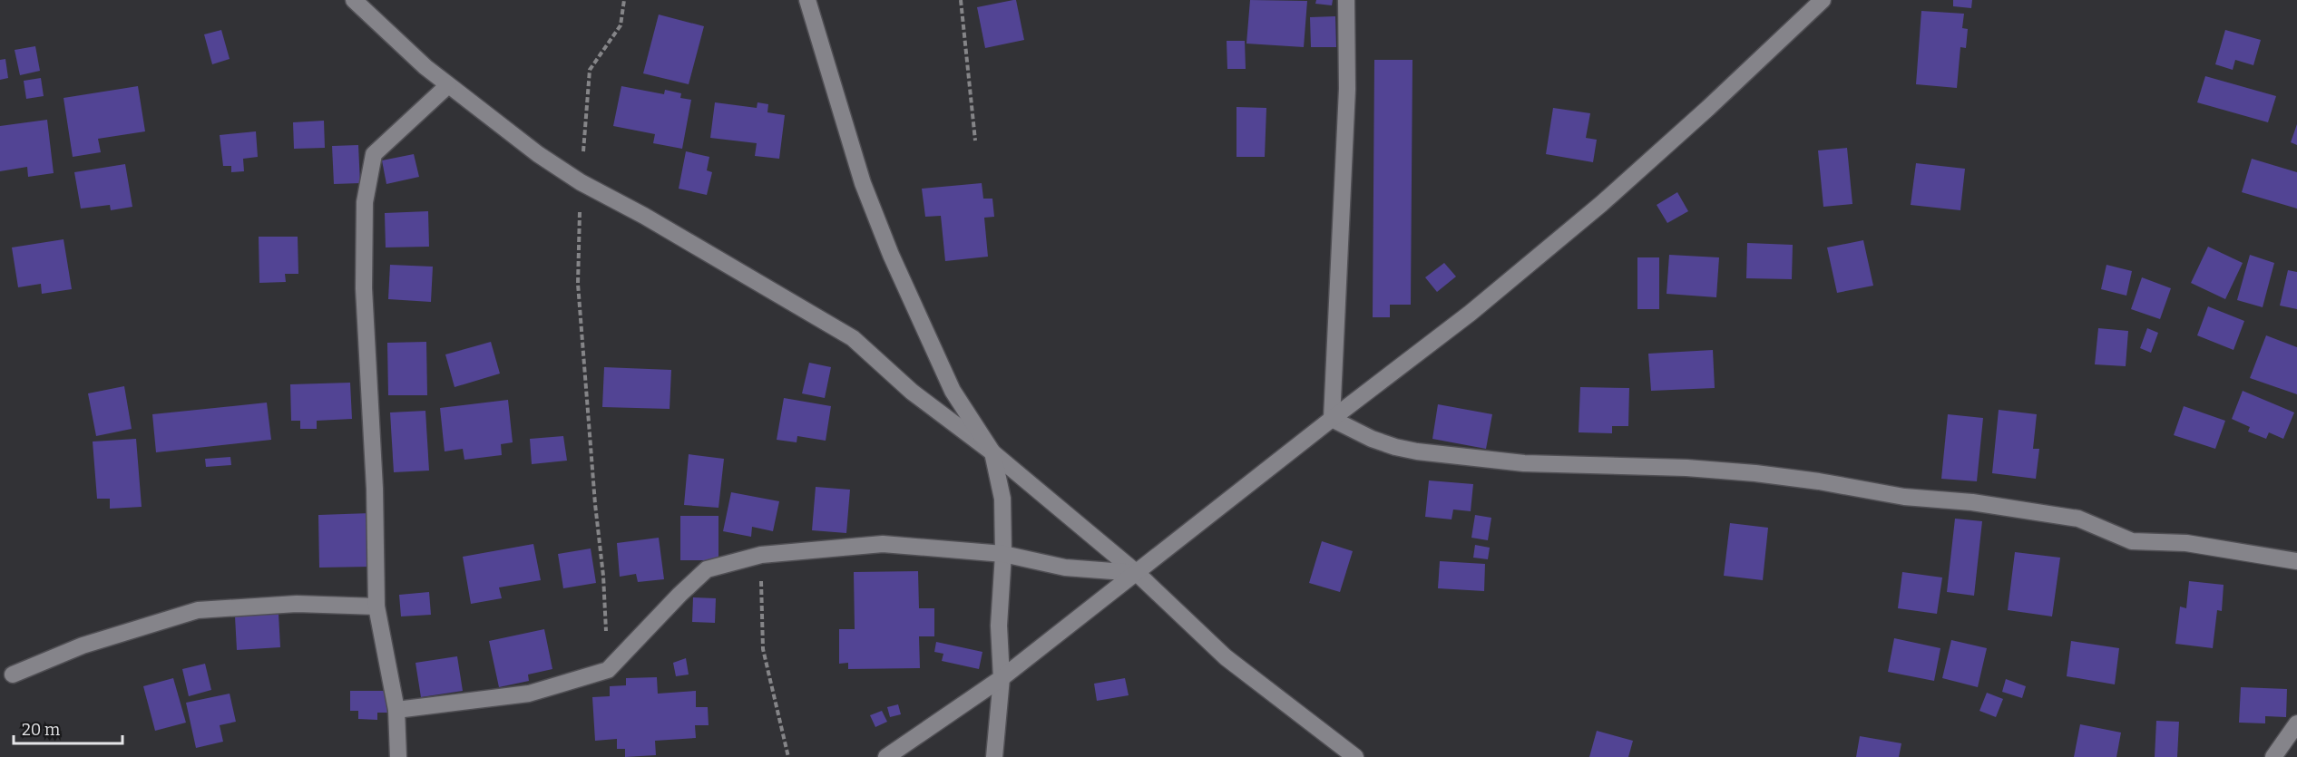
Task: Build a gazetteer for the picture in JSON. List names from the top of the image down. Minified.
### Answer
{"scale_bar":"20 m"}
